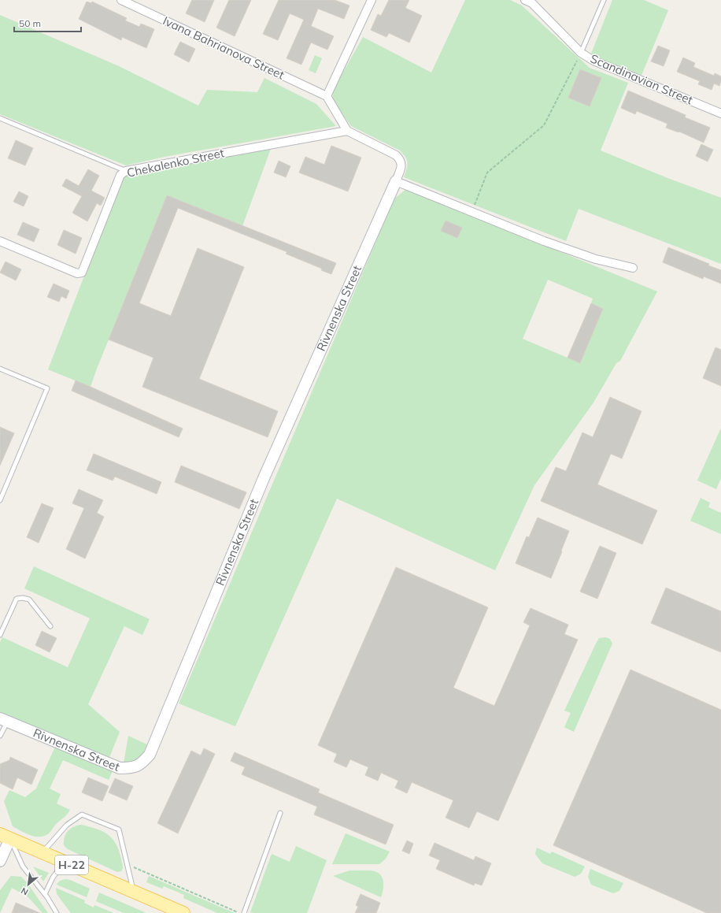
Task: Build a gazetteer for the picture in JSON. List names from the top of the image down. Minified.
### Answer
{"streets":{"main road":["Н-22"],"street":["Ivana Bahrianova Street","Scandinavian Street","Chekalenko Street","Rivnenska Street"]},"scale_bar":"50 m","north":"bottom left"}
